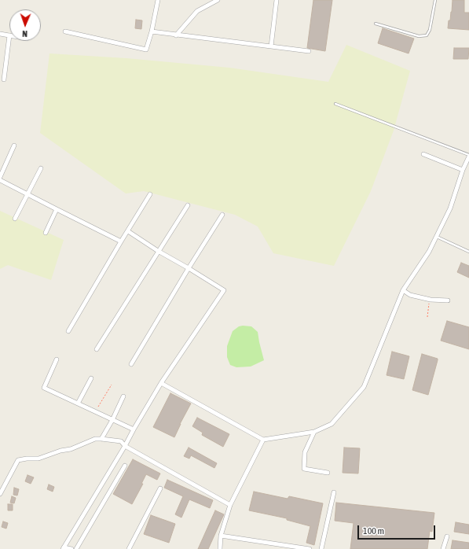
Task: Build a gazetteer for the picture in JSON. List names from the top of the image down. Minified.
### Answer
{"scale_bar":"100 m","north":"bottom"}
